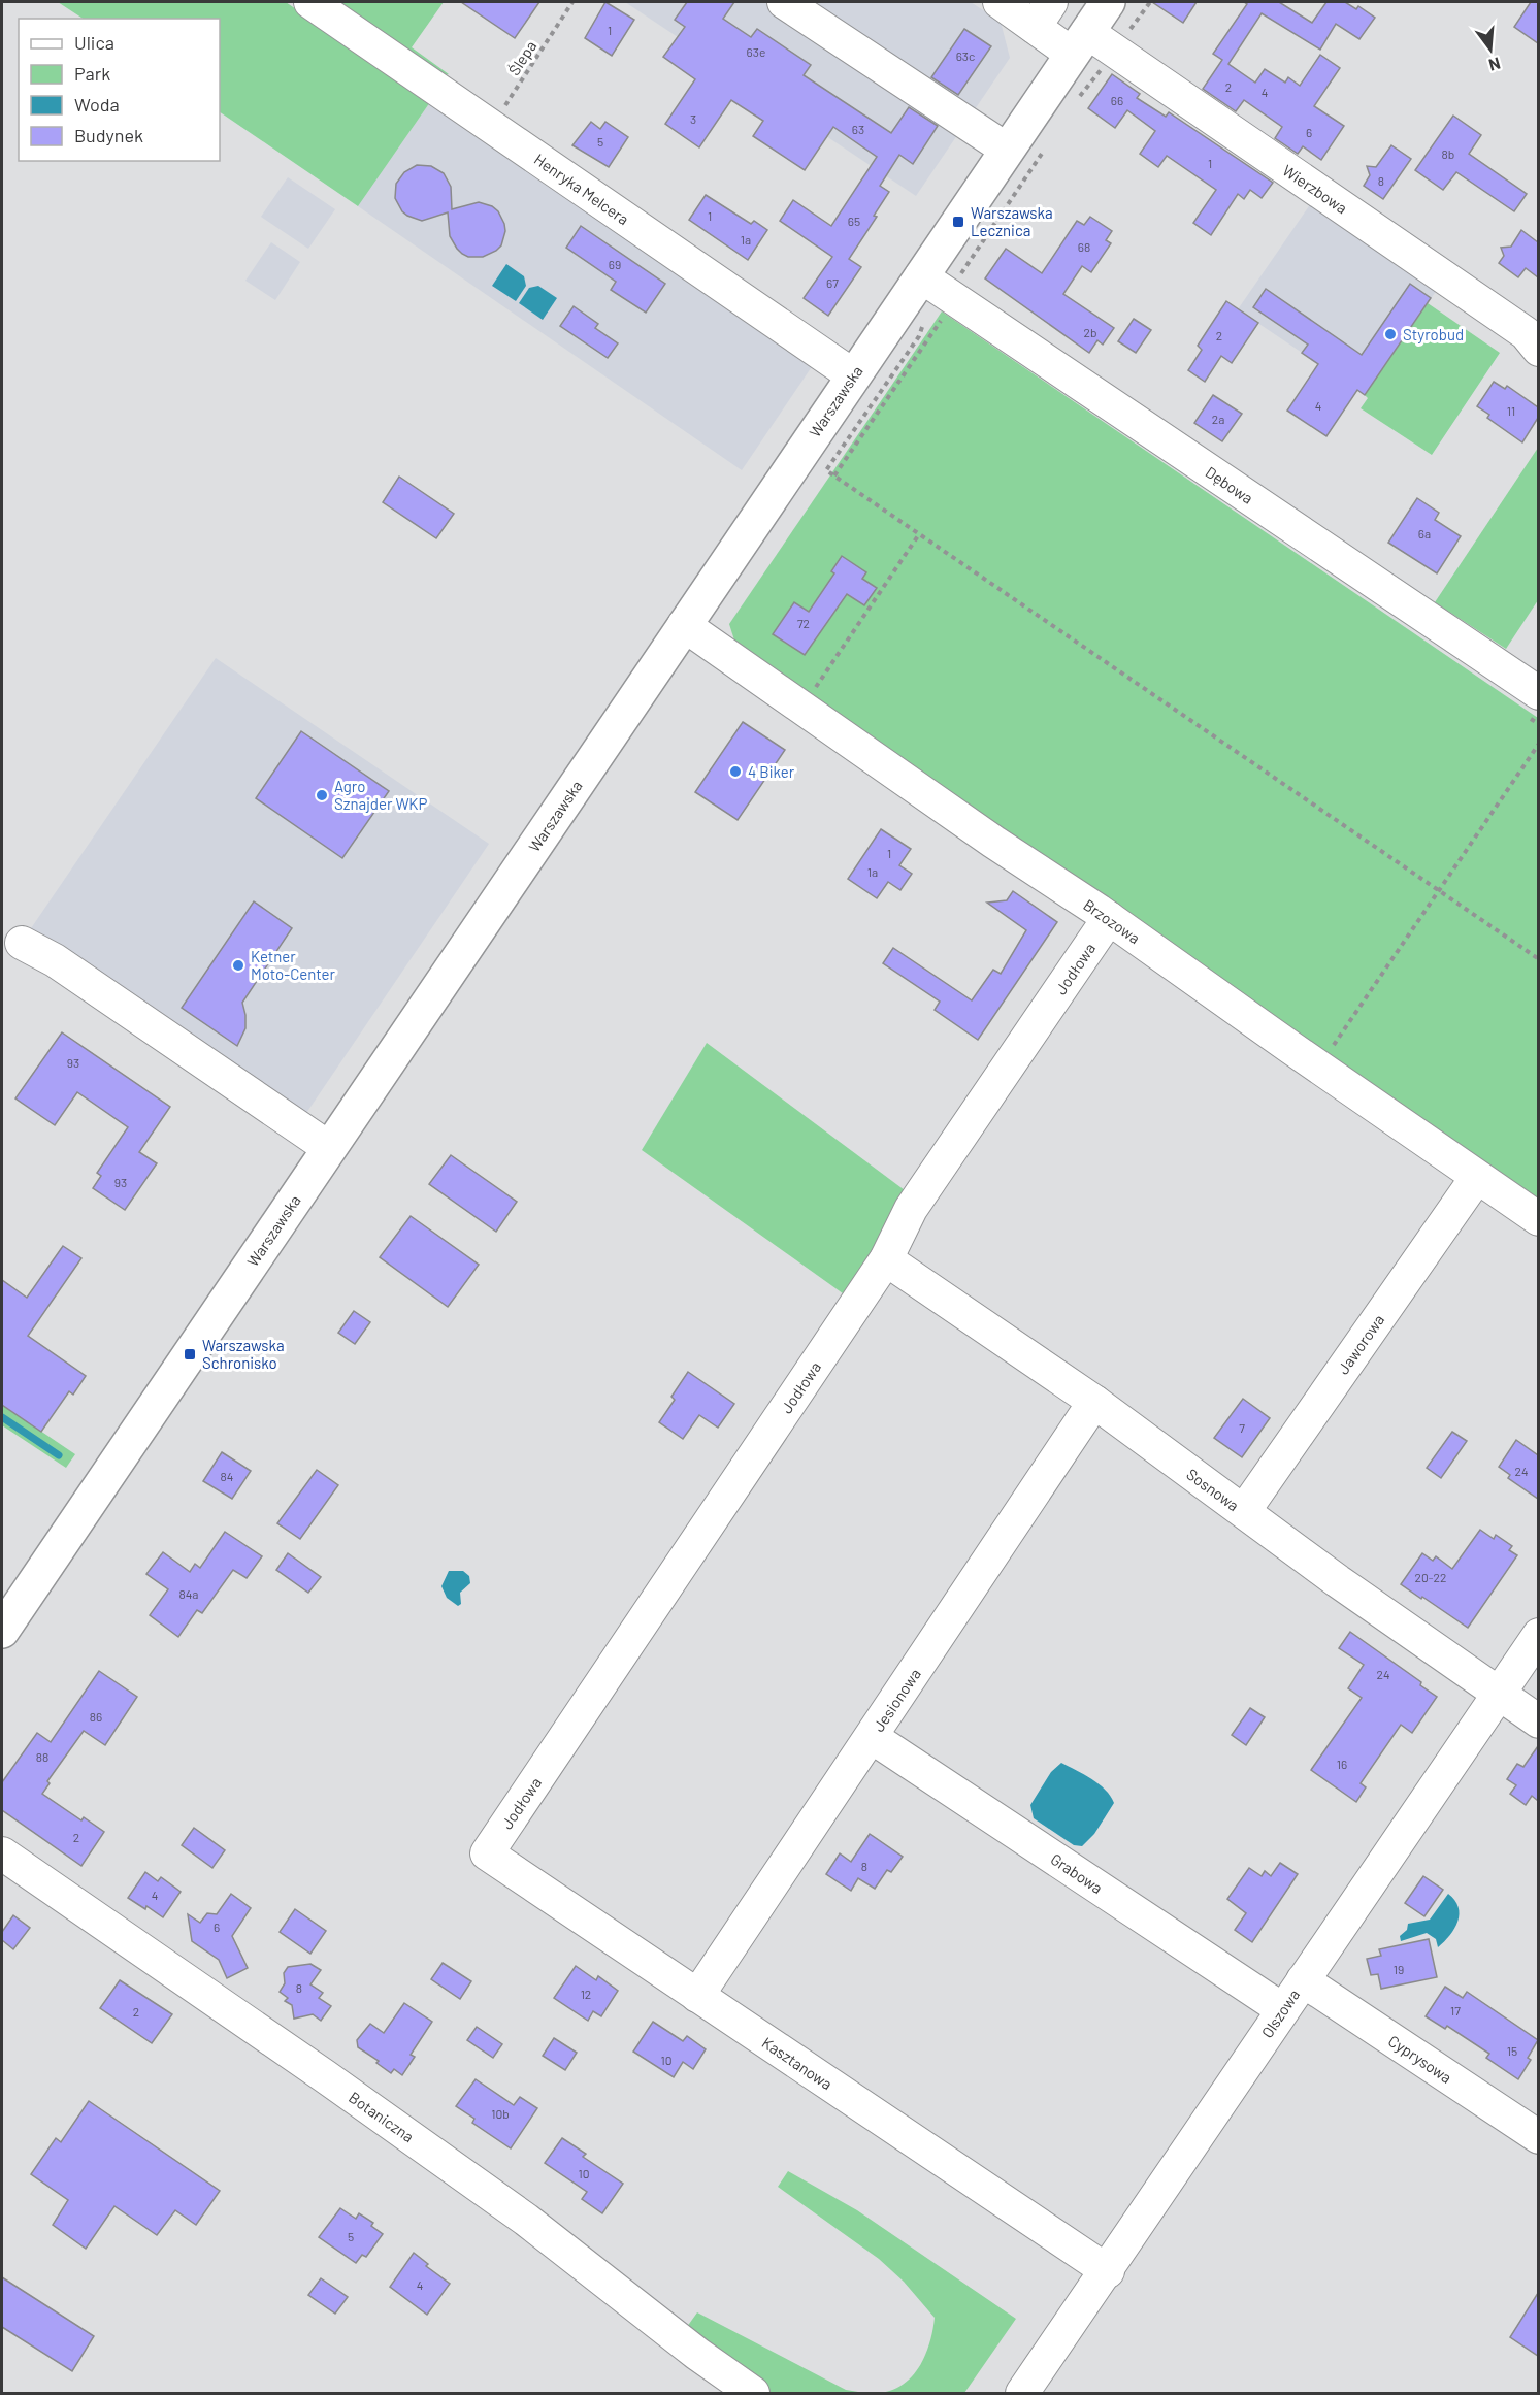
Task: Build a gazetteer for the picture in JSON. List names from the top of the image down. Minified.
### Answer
{"streets":{"main road":["Warszawska"],"street":["Henryka Melcera","Wierzbowa","Dębowa","Brzozowa","Jodłowa","Jaworowa","Sosnowa","Jesionowa","Grabowa","Olszowa","Cyprysowa","Kasztanowa","Botaniczna"],"path":["Ślepa"]},"crossings":[["Ślepa","Henryka Melcera"],["Henryka Melcera","Warszawska"],["Wierzbowa","Warszawska"],["Warszawska","Dębowa"],["Warszawska","Brzozowa"],["Brzozowa","Jodłowa"],["Brzozowa","Jaworowa"],["Jodłowa","Sosnowa"],["Jodłowa","Kasztanowa"],["Jaworowa","Sosnowa"],["Sosnowa","Jesionowa"],["Sosnowa","Olszowa"],["Jesionowa","Grabowa"],["Jesionowa","Kasztanowa"],["Grabowa","Olszowa"],["Olszowa","Cyprysowa"],["Olszowa","Kasztanowa"]],"places":{"transit":["Warszawska Lecznica","Warszawska Schronisko"],"other":["Styrobud","4 Biker","Agro Sznajder WKP","Ketner Moto-Center"]},"house_numbers":["1","63e","63c","2","4","66","3","63","6","5","8b","1","8","1","65","1a","68","69","67","2b","2","4","11","2a","6a","72","1","1a","93","93","7","24","84","20-22","84a","24","86","88","16","2","8","4","6","19","8","12","17","2","15","10","10b","10","5","4"],"legend":["Ulica","Park","Woda","Budynek"],"north":"bottom"}
